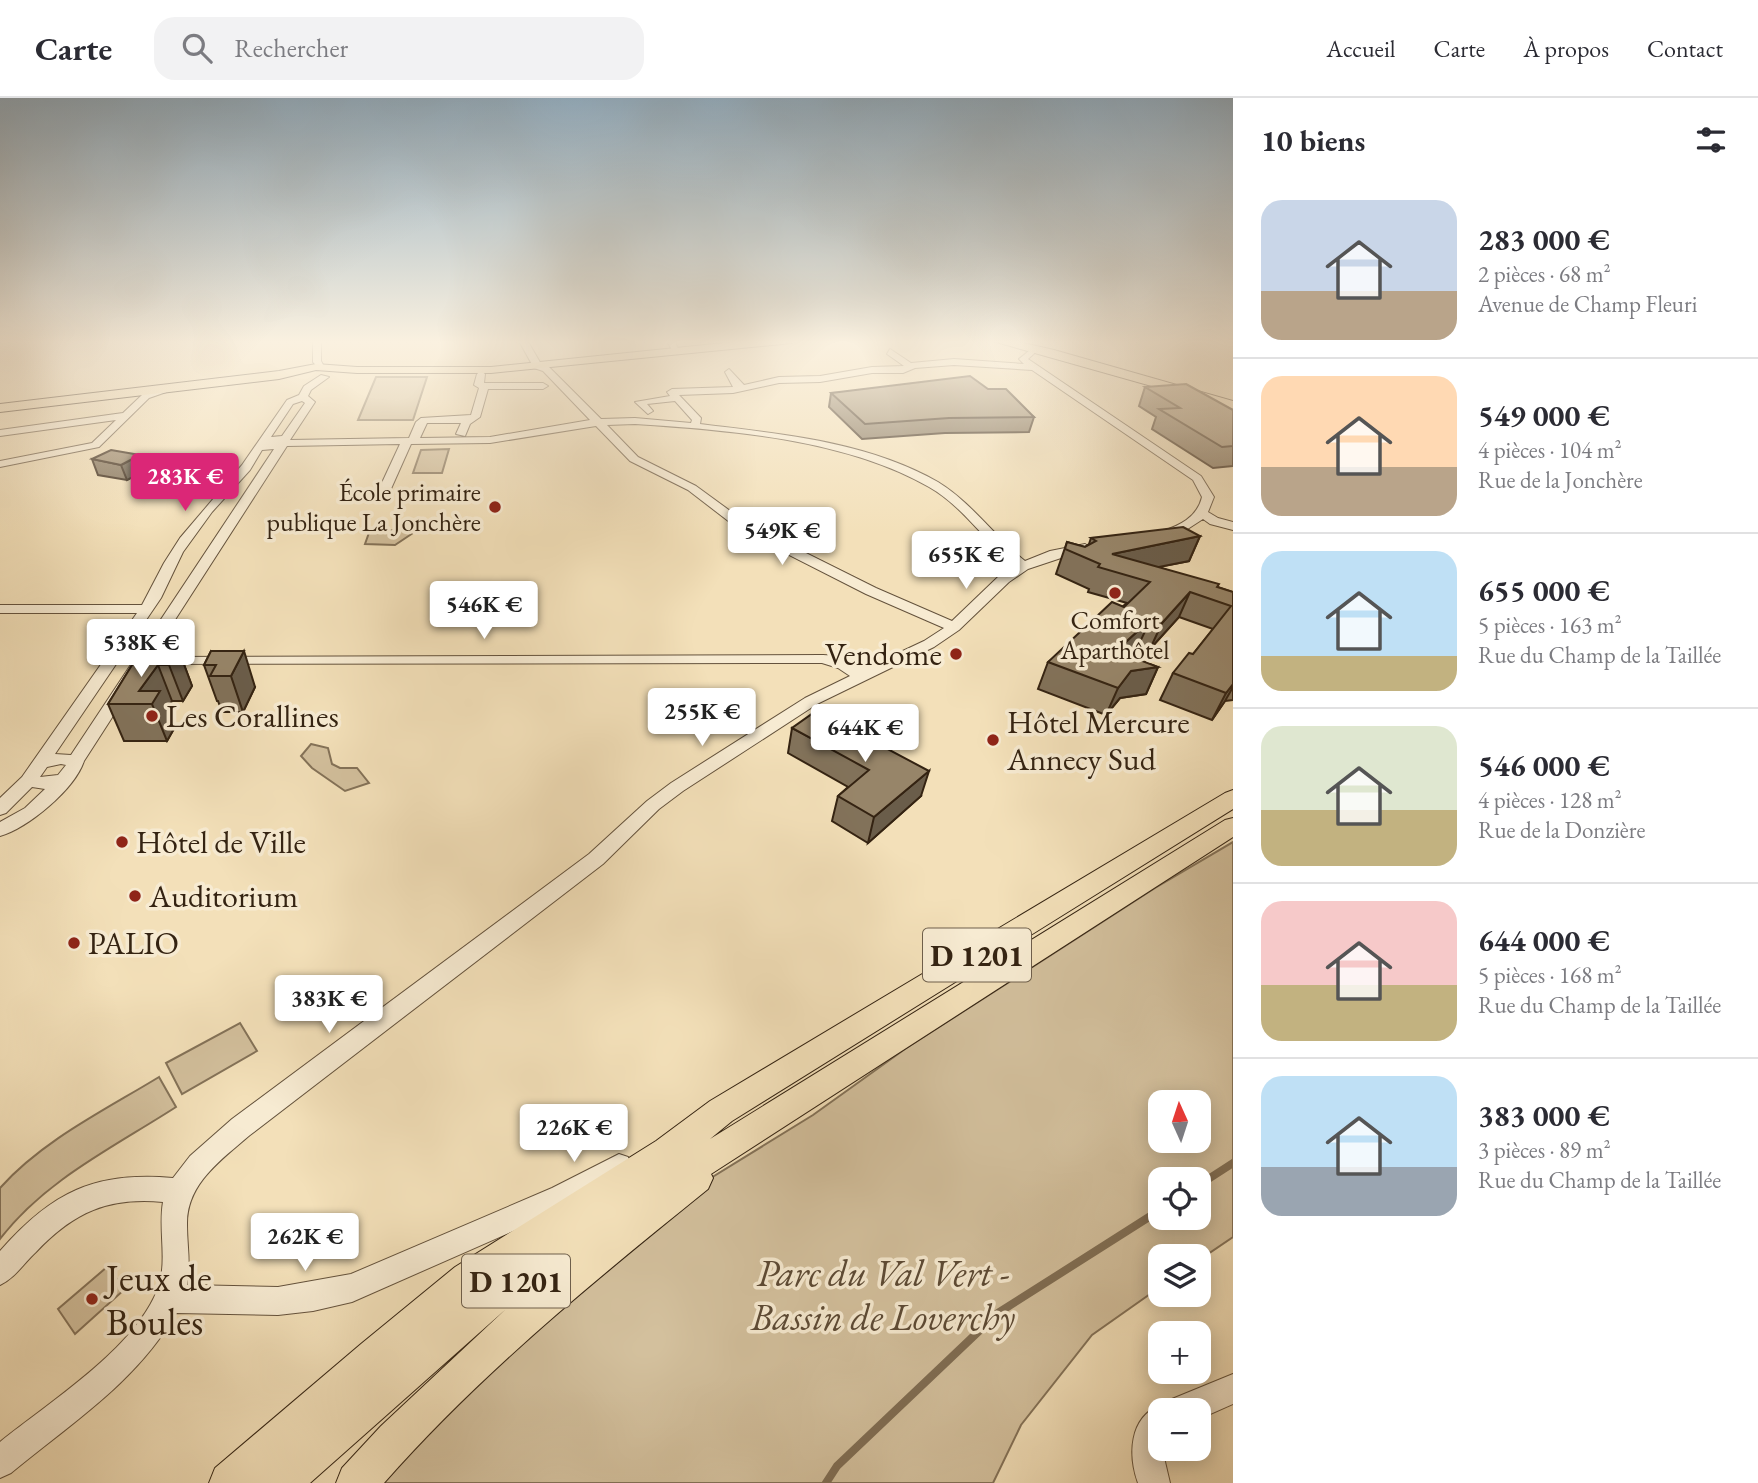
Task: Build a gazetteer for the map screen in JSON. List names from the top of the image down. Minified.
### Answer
{"streets":{"main road":["D 1201"]},"parks":["Parc du Val Vert - Bassin de Loverchy"],"places":["École primaire publique La Jonchère","Comfort Aparthôtel","Vendome","Les Corallines","Hôtel Mercure Annecy Sud","Hôtel de Ville","Auditorium","PALIO","Jeux de Boules"],"north":"top","page":{"header":"Carte","search":"Rechercher","nav":["Accueil","Carte","À propos","Contact"],"heading":"10 biens","list":[{"name":"283 000 €","note":"2 pièces · 68 m² · Avenue de Champ Fleuri"},{"name":"549 000 €","note":"4 pièces · 104 m² · Rue de la Jonchère"},{"name":"655 000 €","note":"5 pièces · 163 m² · Rue du Champ de la Taillée"},{"name":"546 000 €","note":"4 pièces · 128 m² · Rue de la Donzière"},{"name":"644 000 €","note":"5 pièces · 168 m² · Rue du Champ de la Taillée"},{"name":"383 000 €","note":"3 pièces · 89 m² · Rue du Champ de la Taillée"}],"price":["283K €","549K €","655K €","546K €","538K €","255K €","644K €","383K €","226K €","262K €"],"map_buttons":["+","−"]}}
